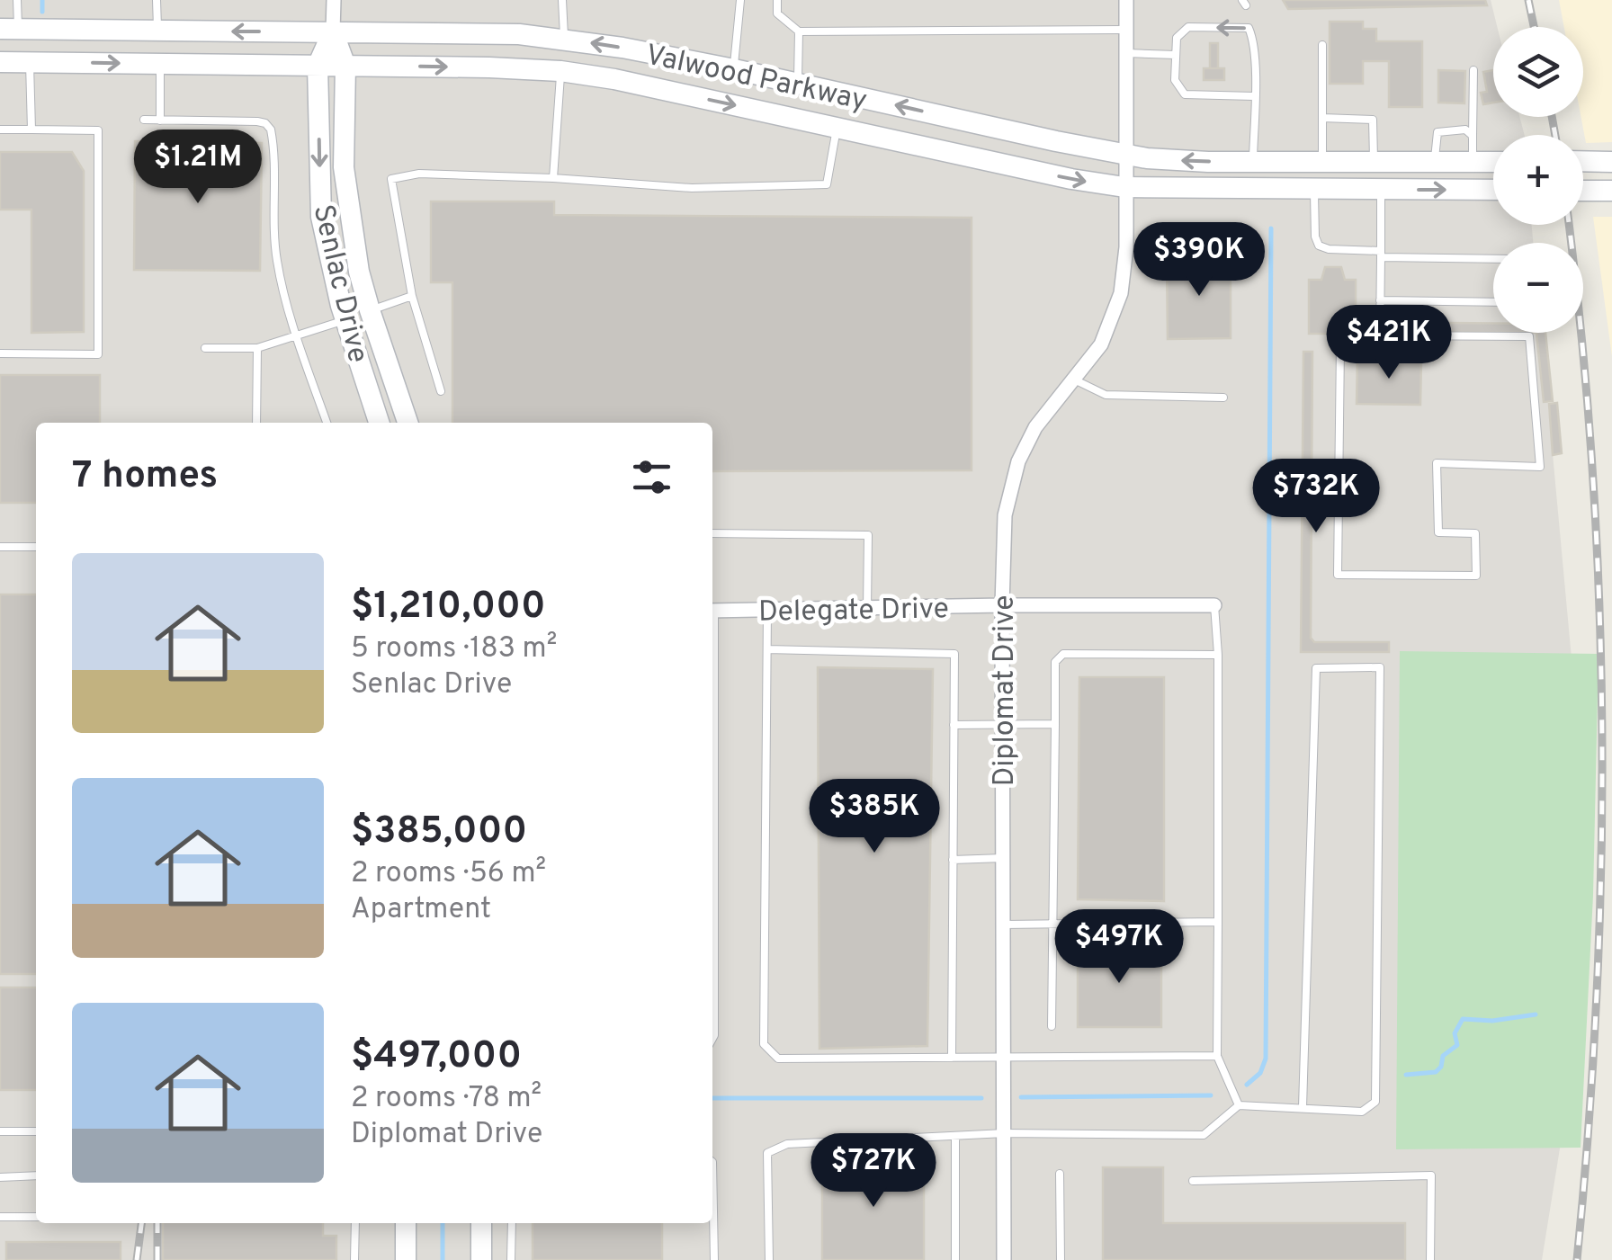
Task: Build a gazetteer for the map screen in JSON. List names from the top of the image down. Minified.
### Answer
{"streets":{"main road":["Valwood Parkway","Senlac Drive"],"street":["Delegate Drive","Diplomat Drive"]},"crossings":[["Valwood Parkway","Senlac Drive"],["Valwood Parkway","Diplomat Drive"],["Delegate Drive","Diplomat Drive"]],"page":{"map_buttons":["+","−"],"price":["$1.21M","$390K","$421K","$732K","$385K","$497K","$727K"],"heading":"7 homes","list":[{"name":"$1,210,000","note":"5 rooms · 183 m² · Senlac Drive"},{"name":"$385,000","note":"2 rooms · 56 m² · Apartment"},{"name":"$497,000","note":"2 rooms · 78 m² · Diplomat Drive"}]}}
